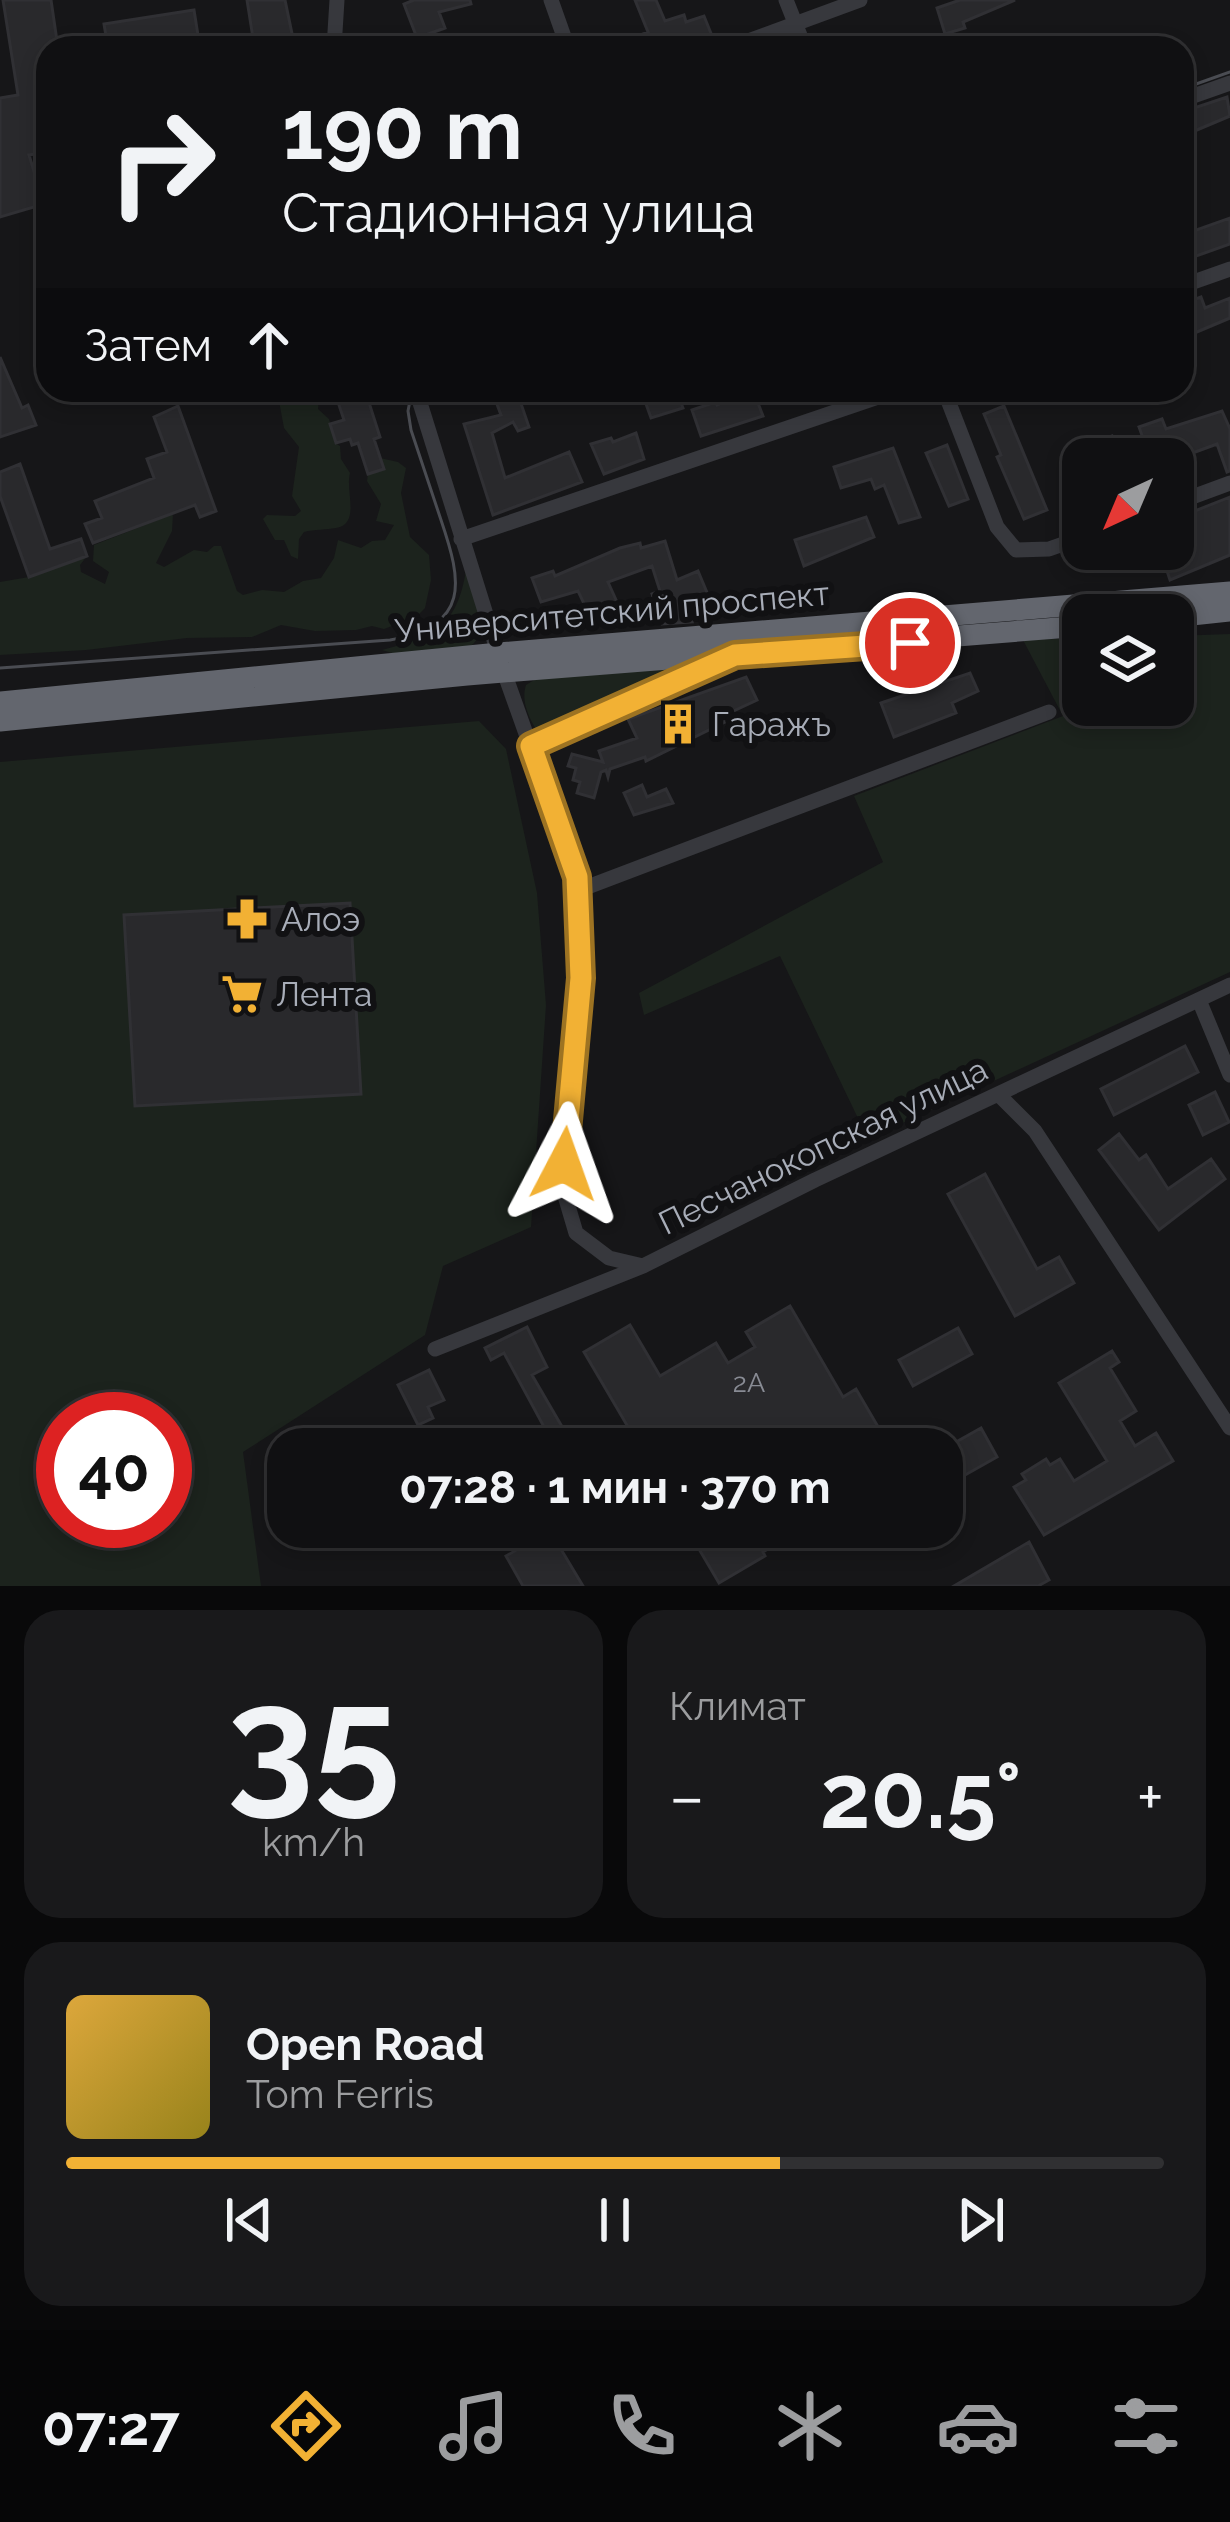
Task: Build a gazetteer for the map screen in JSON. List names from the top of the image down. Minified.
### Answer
{"streets":{"highway":["Университетский проспект"],"street":["Песчанокопская улица"]},"places":{"building":["Гаражъ"],"pharmacy":["Алоэ"],"supermarket":["Лента"]},"house_numbers":["2А"],"north":"bottom left","page":{"turn":["190 m","Стадионная улица"],"then":"Затем","limit":"40","trip":"07:28 · 1 мин · 370 m","tile":[["35","km/h"],"Климат"],"heat":["−","20.5°","+"],"song":["Open Road","Tom Ferris"],"tabs":"07:27"}}
